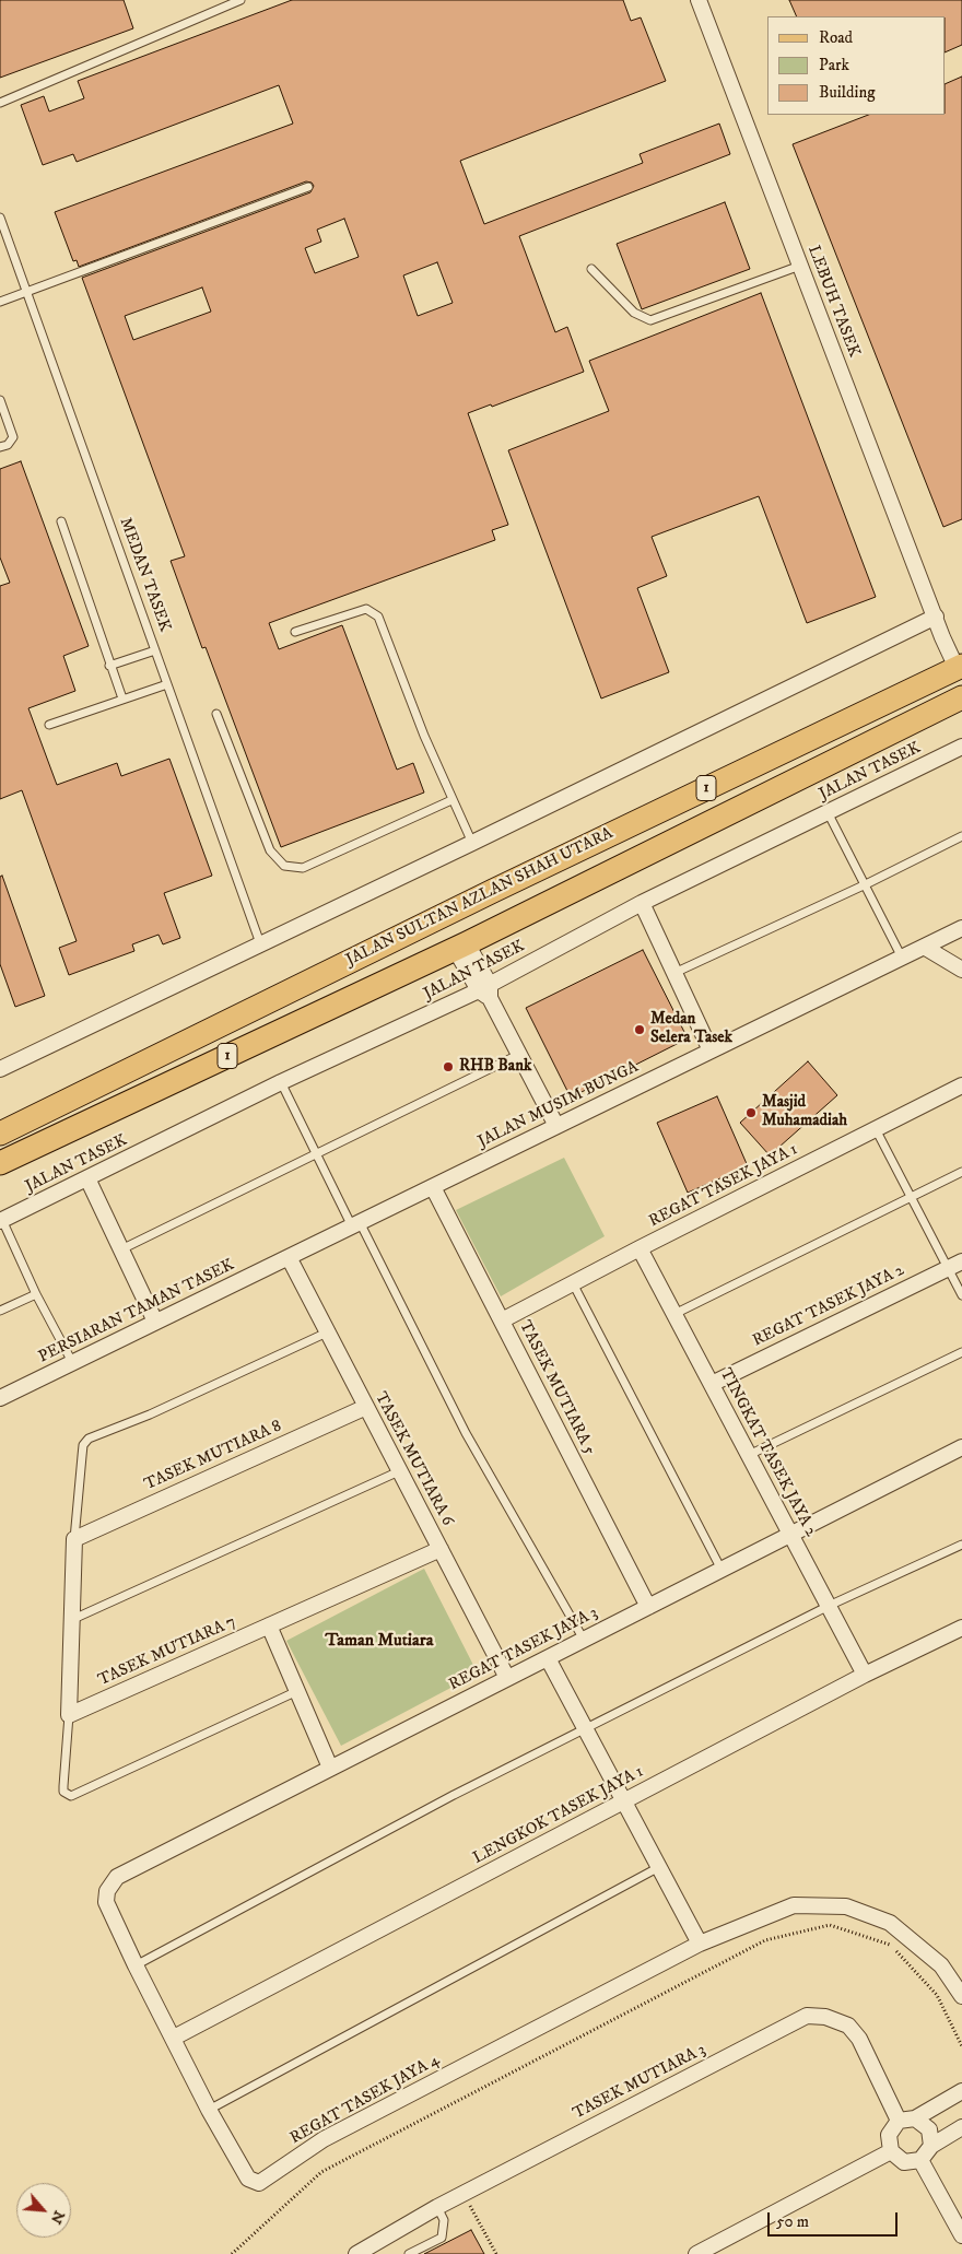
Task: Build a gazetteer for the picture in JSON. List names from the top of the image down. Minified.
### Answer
{"streets":{"main road":["1","JALAN SULTAN AZLAN SHAH UTARA"],"street":["LEBUH TASEK","JALAN TASEK","JALAN MUSIM BUNGA","REGAT TASEK JAYA 1","REGAT TASEK JAYA 2","PERSIARAN TAMAN TASEK","TASEK MUTIARA 5","TINGKAT TASEK JAYA 2","TASEK MUTIARA 8","TASEK MUTIARA 6","REGAT TASEK JAYA 3","TASEK MUTIARA 7","LENGKOK TASEK JAYA 1","TASEK MUTIARA 3","REGAT TASEK JAYA 4"],"lane":["MEDAN TASEK"]},"crossings":[["LEBUH TASEK","JALAN SULTAN AZLAN SHAH UTARA"],["JALAN MUSIM BUNGA","PERSIARAN TAMAN TASEK"],["JALAN MUSIM BUNGA","TASEK MUTIARA 5"],["JALAN MUSIM BUNGA","TASEK MUTIARA 6"],["REGAT TASEK JAYA 1","TASEK MUTIARA 5"],["REGAT TASEK JAYA 1","TINGKAT TASEK JAYA 2"],["REGAT TASEK JAYA 2","TINGKAT TASEK JAYA 2"],["PERSIARAN TAMAN TASEK","TASEK MUTIARA 6"],["TASEK MUTIARA 5","REGAT TASEK JAYA 3"],["TINGKAT TASEK JAYA 2","REGAT TASEK JAYA 3"],["TINGKAT TASEK JAYA 2","LENGKOK TASEK JAYA 1"],["TASEK MUTIARA 8","TASEK MUTIARA 6"],["TASEK MUTIARA 6","REGAT TASEK JAYA 3"],["TASEK MUTIARA 6","TASEK MUTIARA 7"],["REGAT TASEK JAYA 3","REGAT TASEK JAYA 4"],["LENGKOK TASEK JAYA 1","REGAT TASEK JAYA 4"]],"districts":["Taman Mutiara"],"places":["Medan Selera Tasek","RHB Bank","Masjid Muhamadiah"],"legend":["Road","Park","Building"],"scale_bar":"50 m","north":"bottom right"}
